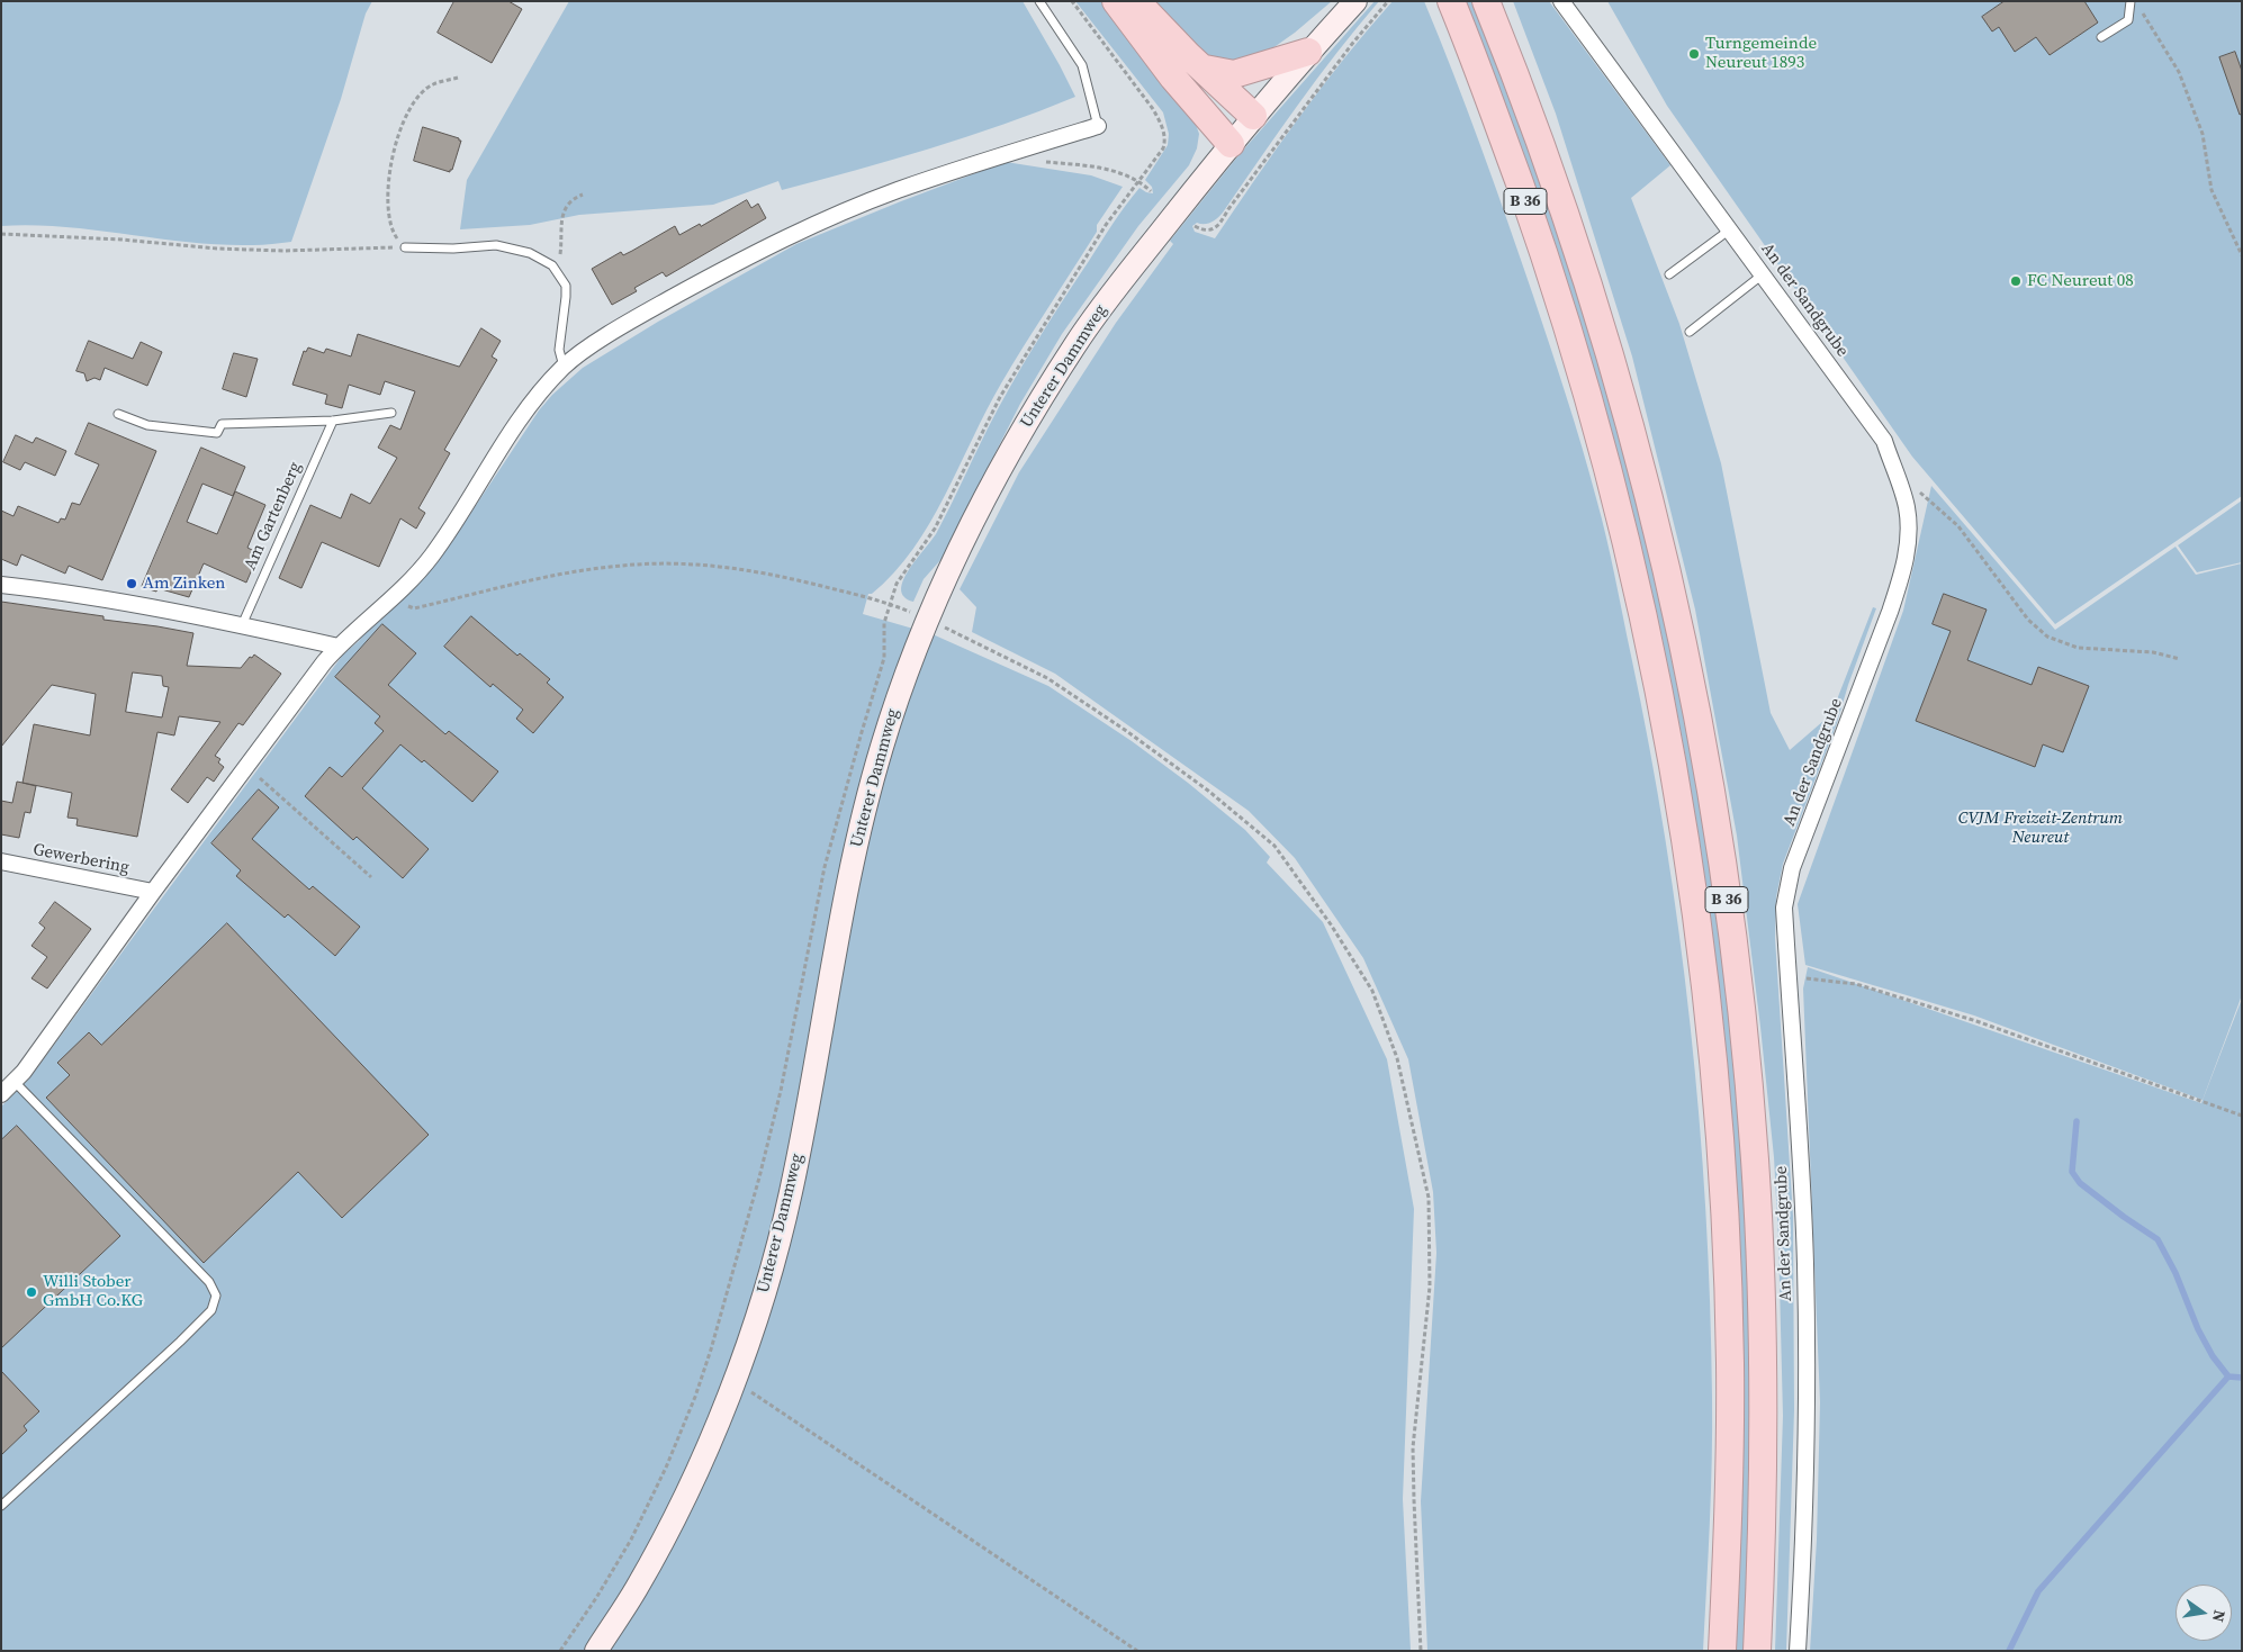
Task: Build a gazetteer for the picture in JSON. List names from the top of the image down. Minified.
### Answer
{"streets":{"highway":["B 36"],"main road":["Unterer Dammweg"],"street":["An der Sandgrube","Gewerbering"],"lane":["Am Gartenberg"]},"parks":["CVJM Freizeit-Zentrum Neureut"],"places":["Turngemeinde Neureut 1893","FC Neureut 08","Am Zinken","Willi Stober GmbH Co.KG"],"north":"right"}
